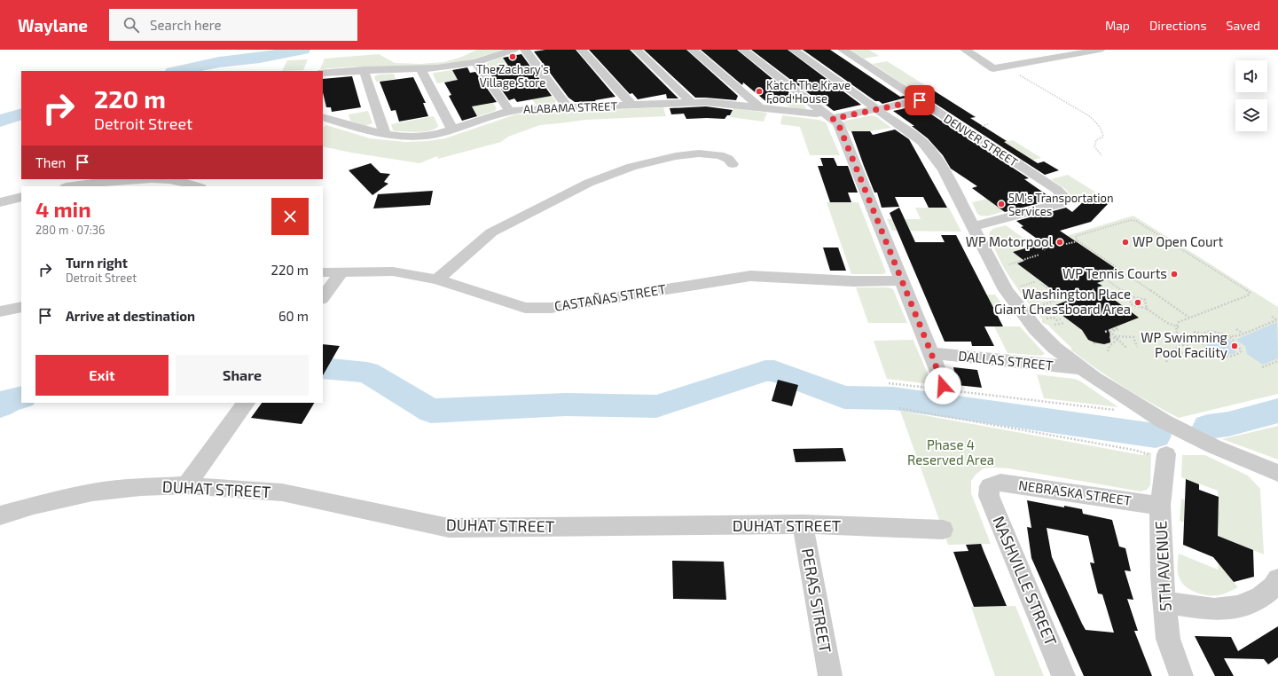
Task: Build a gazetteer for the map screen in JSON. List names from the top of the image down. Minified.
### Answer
{"streets":{"street":["ALABAMA STREET","DENVER STREET","CASTAÑAS STREET","DALLAS STREET","DUHAT STREET","NEBRASKA STREET","5TH AVENUE","NASHVILLE STREET","PERAS STREET"]},"crossings":[["ALABAMA STREET","DENVER STREET"],["DUHAT STREET","PERAS STREET"],["NEBRASKA STREET","5TH AVENUE"],["NEBRASKA STREET","NASHVILLE STREET"]],"parks":["Phase 4 Reserved Area"],"places":["The Zachary's Village Store","Katch The Krave Food House","5M's Transportation Services","WP Motorpool","WP Open Court","WP Tennis Courts","Washington Place Giant Chessboard Area","WP Swimming Pool Facility"],"page":{"header":"Waylane","search":"Search here","nav":["Map","Directions","Saved"],"turn":["220 m","Detroit Street"],"then":"Then","heading":["4 min","280 m · 07:36"],"list":[{"name":"Turn right","note":"Detroit Street","value":"220 m"},{"name":"Arrive at destination","value":"60 m"}],"buttons":["Exit","Share"]}}
